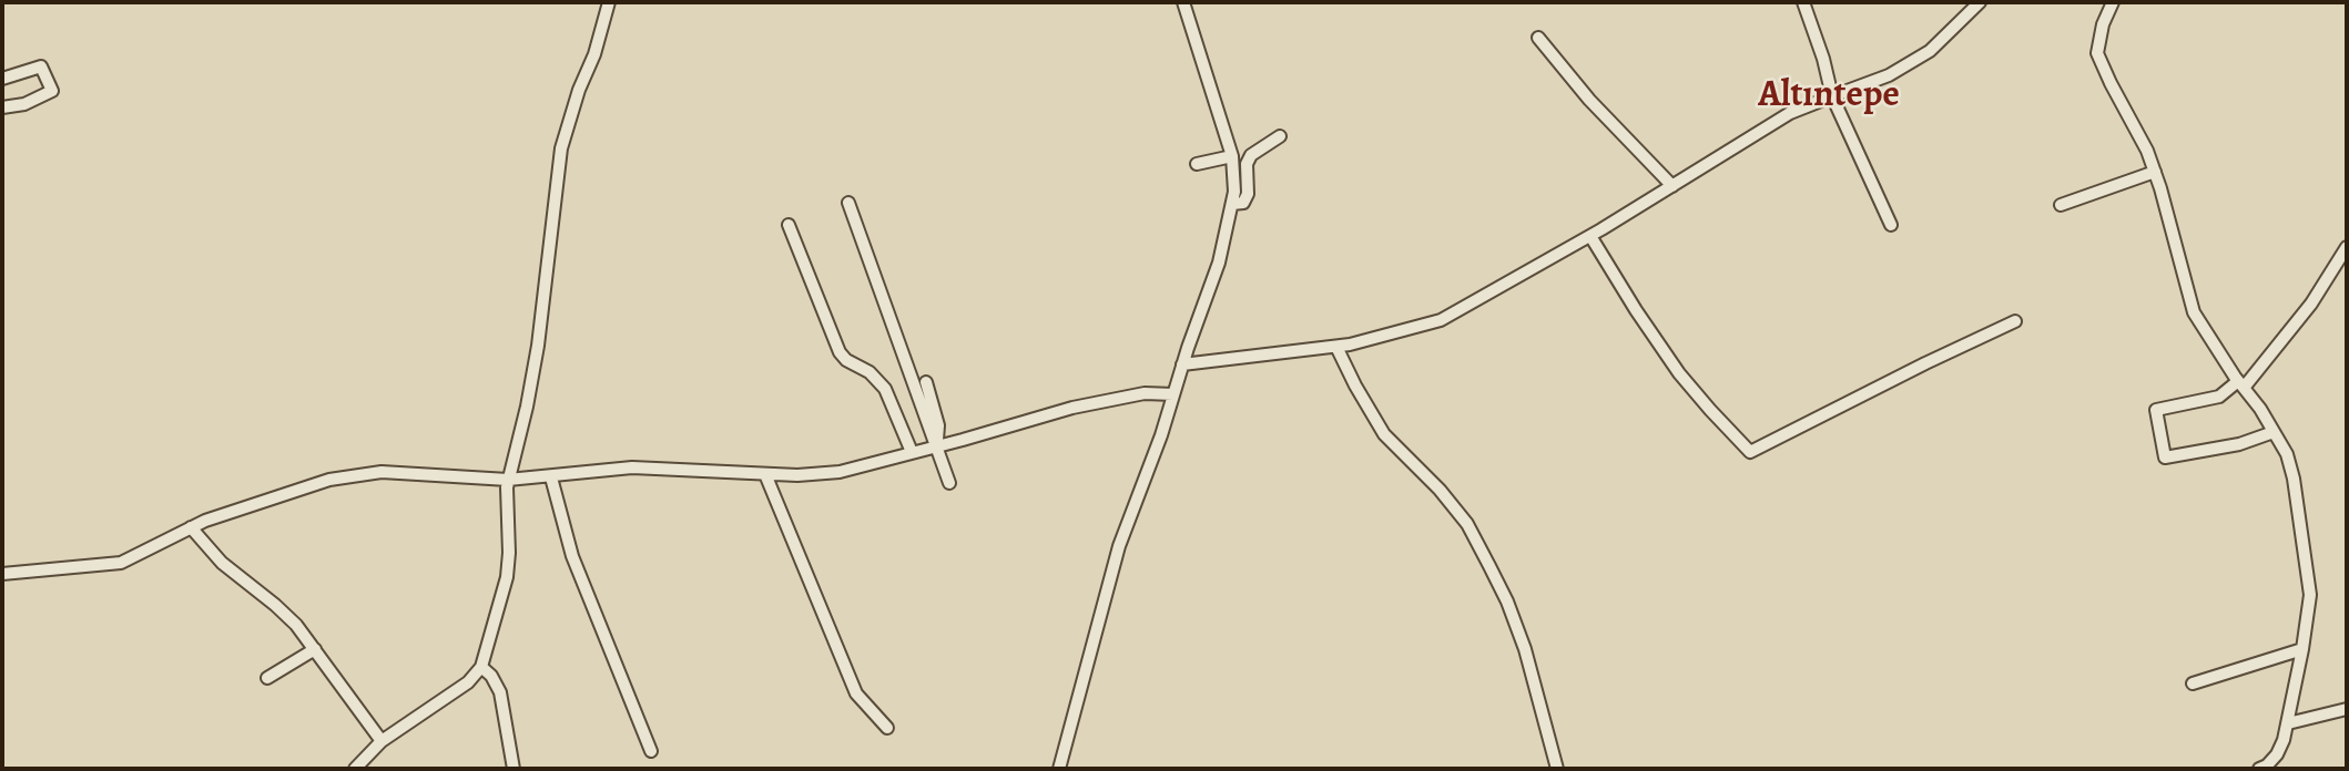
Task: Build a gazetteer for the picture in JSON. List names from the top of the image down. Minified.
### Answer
{"districts":["Altıntepe"]}
